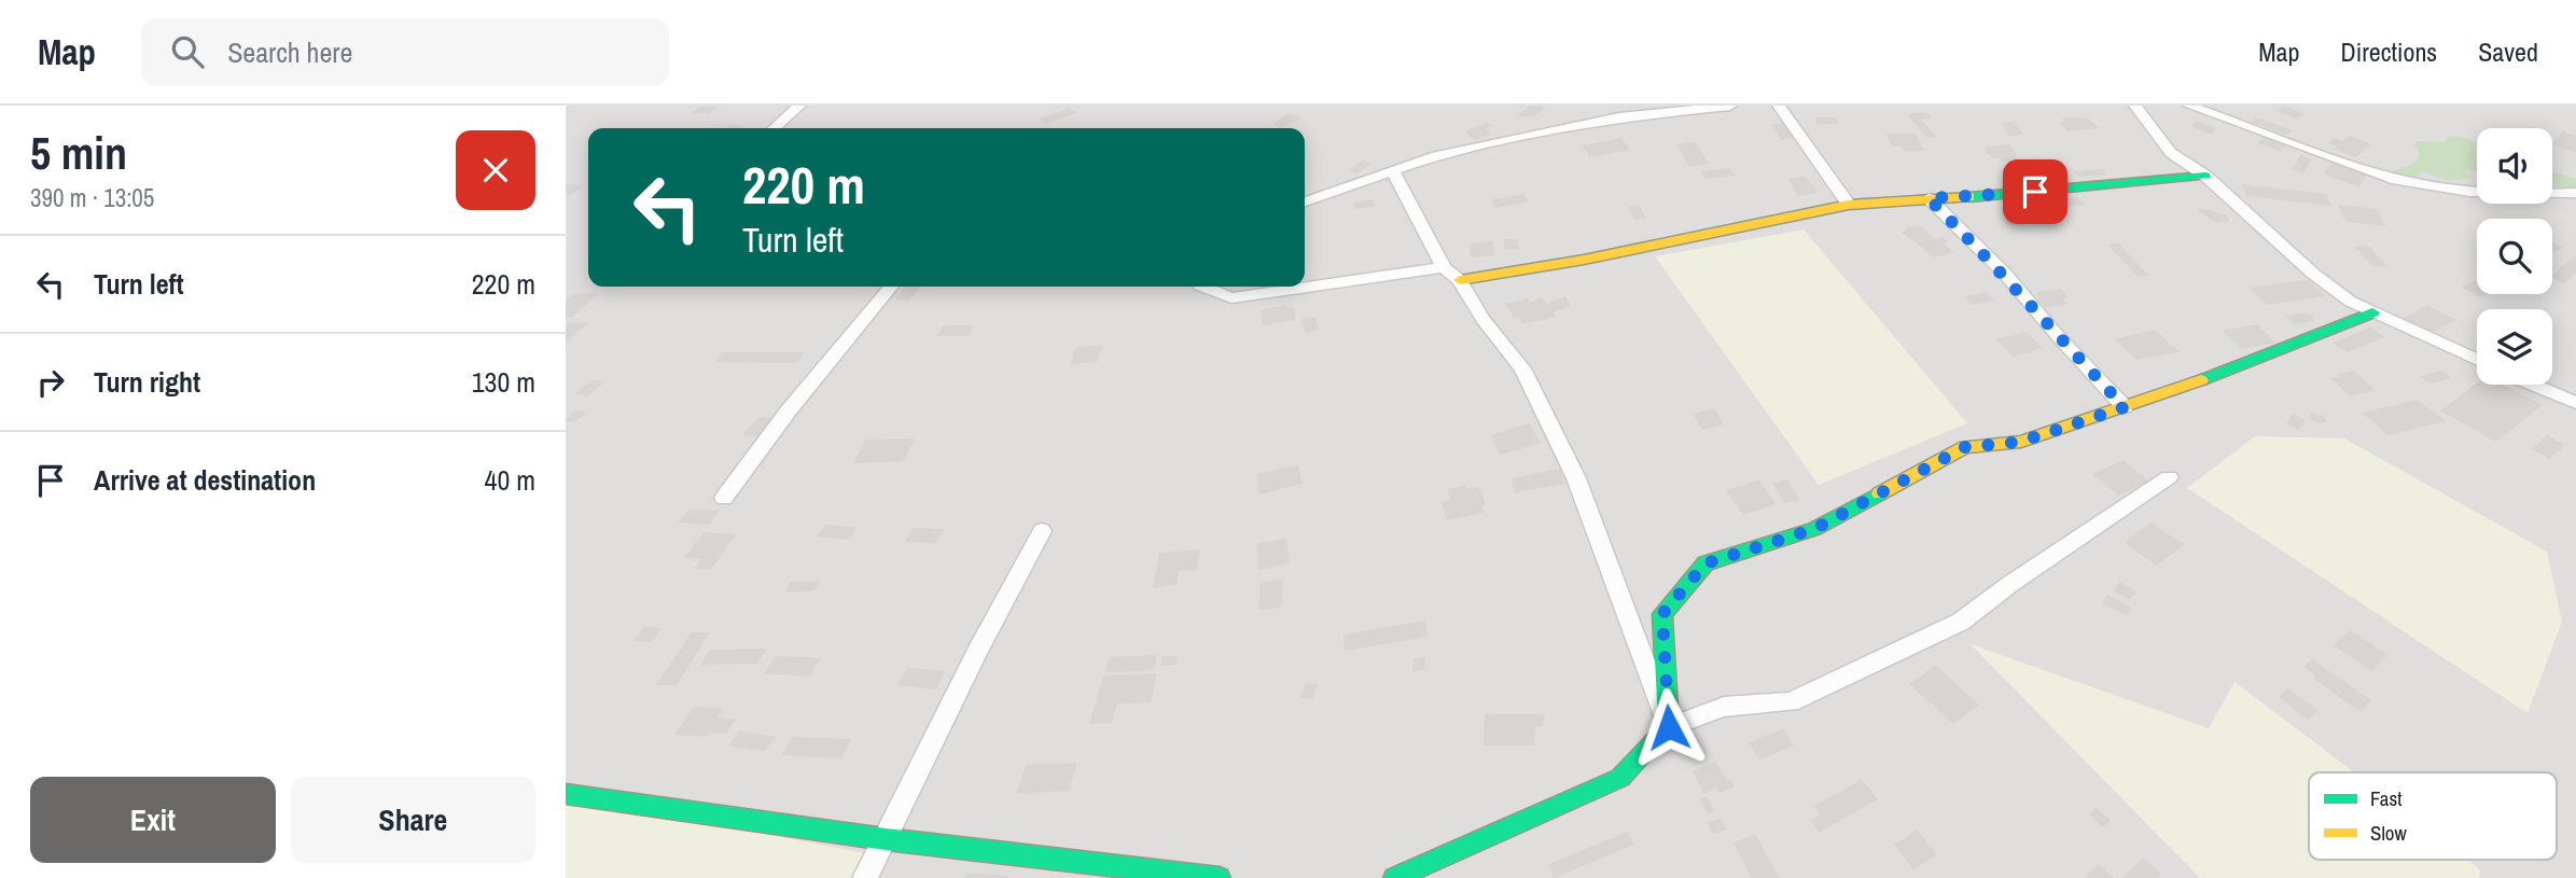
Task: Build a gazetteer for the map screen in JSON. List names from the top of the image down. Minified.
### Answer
{"legend":["Fast","Slow"],"page":{"header":"Map","search":"Search here","nav":["Map","Directions","Saved"],"heading":["5 min","390 m · 13:05"],"turn":["220 m","Turn left"],"list":[{"name":"Turn left","value":"220 m"},{"name":"Turn right","value":"130 m"},{"name":"Arrive at destination","value":"40 m"}],"buttons":["Exit","Share"]}}
